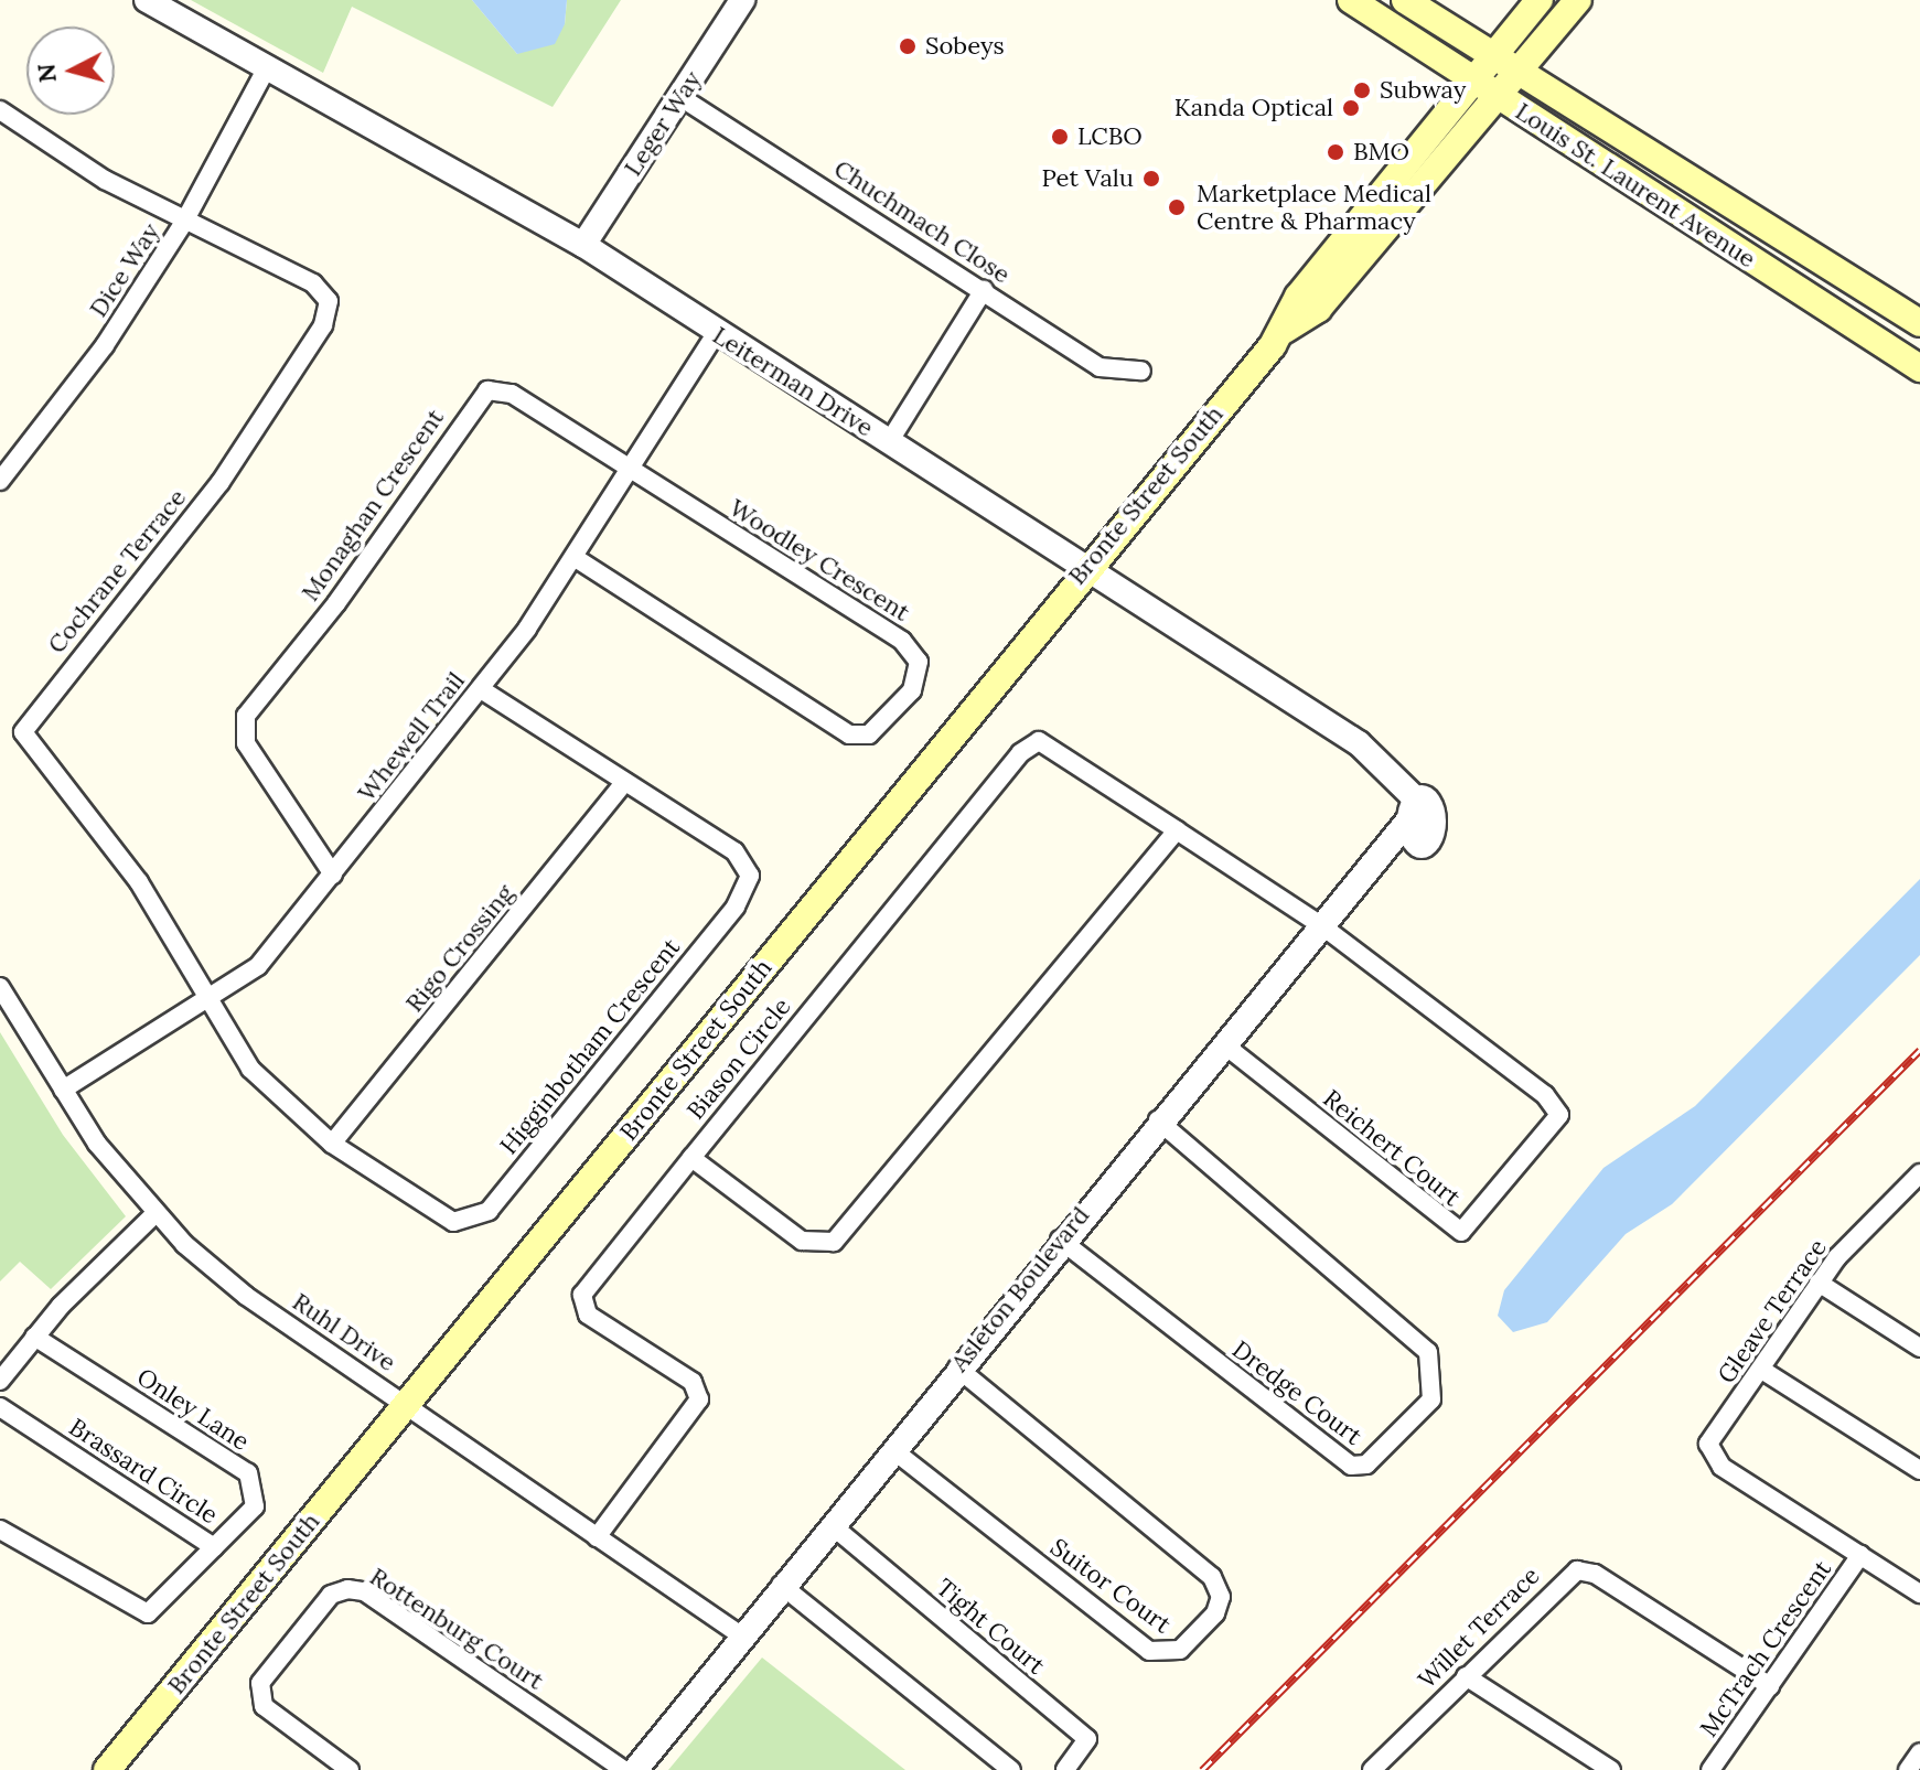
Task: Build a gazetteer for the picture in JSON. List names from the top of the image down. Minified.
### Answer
{"streets":{"main road":["Louis St. Laurent Avenue","Bronte Street South"],"street":["Leger Way","Chuchmach Close","Dice Way","Leiterman Drive","Monaghan Crescent","Woodley Crescent","Cochrane Terrace","Whewell Trail","Rigo Crossing","Higginbotham Crescent","Biason Circle","Reichert Court","Asleton Boulevard","Gleave Terrace","Ruhl Drive","Dredge Court","Onley Lane","Brassard Circle","Suitor Court","Tight Court","Willet Terrace","Rottenburg Court","McTrach Crescent"]},"crossings":[["Leger Way","Chuchmach Close"],["Leger Way","Leiterman Drive"],["Louis St. Laurent Avenue","Bronte Street South"],["Dice Way","Leiterman Drive"],["Dice Way","Cochrane Terrace"],["Leiterman Drive","Bronte Street South"],["Leiterman Drive","Whewell Trail"],["Leiterman Drive","Asleton Boulevard"],["Bronte Street South","Ruhl Drive"],["Monaghan Crescent","Woodley Crescent"],["Monaghan Crescent","Whewell Trail"],["Woodley Crescent","Whewell Trail"],["Cochrane Terrace","Whewell Trail"],["Cochrane Terrace","Higginbotham Crescent"],["Whewell Trail","Higginbotham Crescent"],["Whewell Trail","Ruhl Drive"],["Rigo Crossing","Higginbotham Crescent"],["Biason Circle","Reichert Court"],["Biason Circle","Asleton Boulevard"],["Reichert Court","Asleton Boulevard"],["Asleton Boulevard","Ruhl Drive"],["Asleton Boulevard","Dredge Court"],["Asleton Boulevard","Suitor Court"],["Asleton Boulevard","Tight Court"],["Gleave Terrace","McTrach Crescent"],["Onley Lane","Brassard Circle"],["Willet Terrace","McTrach Crescent"]],"places":["Sobeys","Subway","Kanda Optical","LCBO","BMO","Pet Valu","Marketplace Medical Centre & Pharmacy"],"north":"left"}
